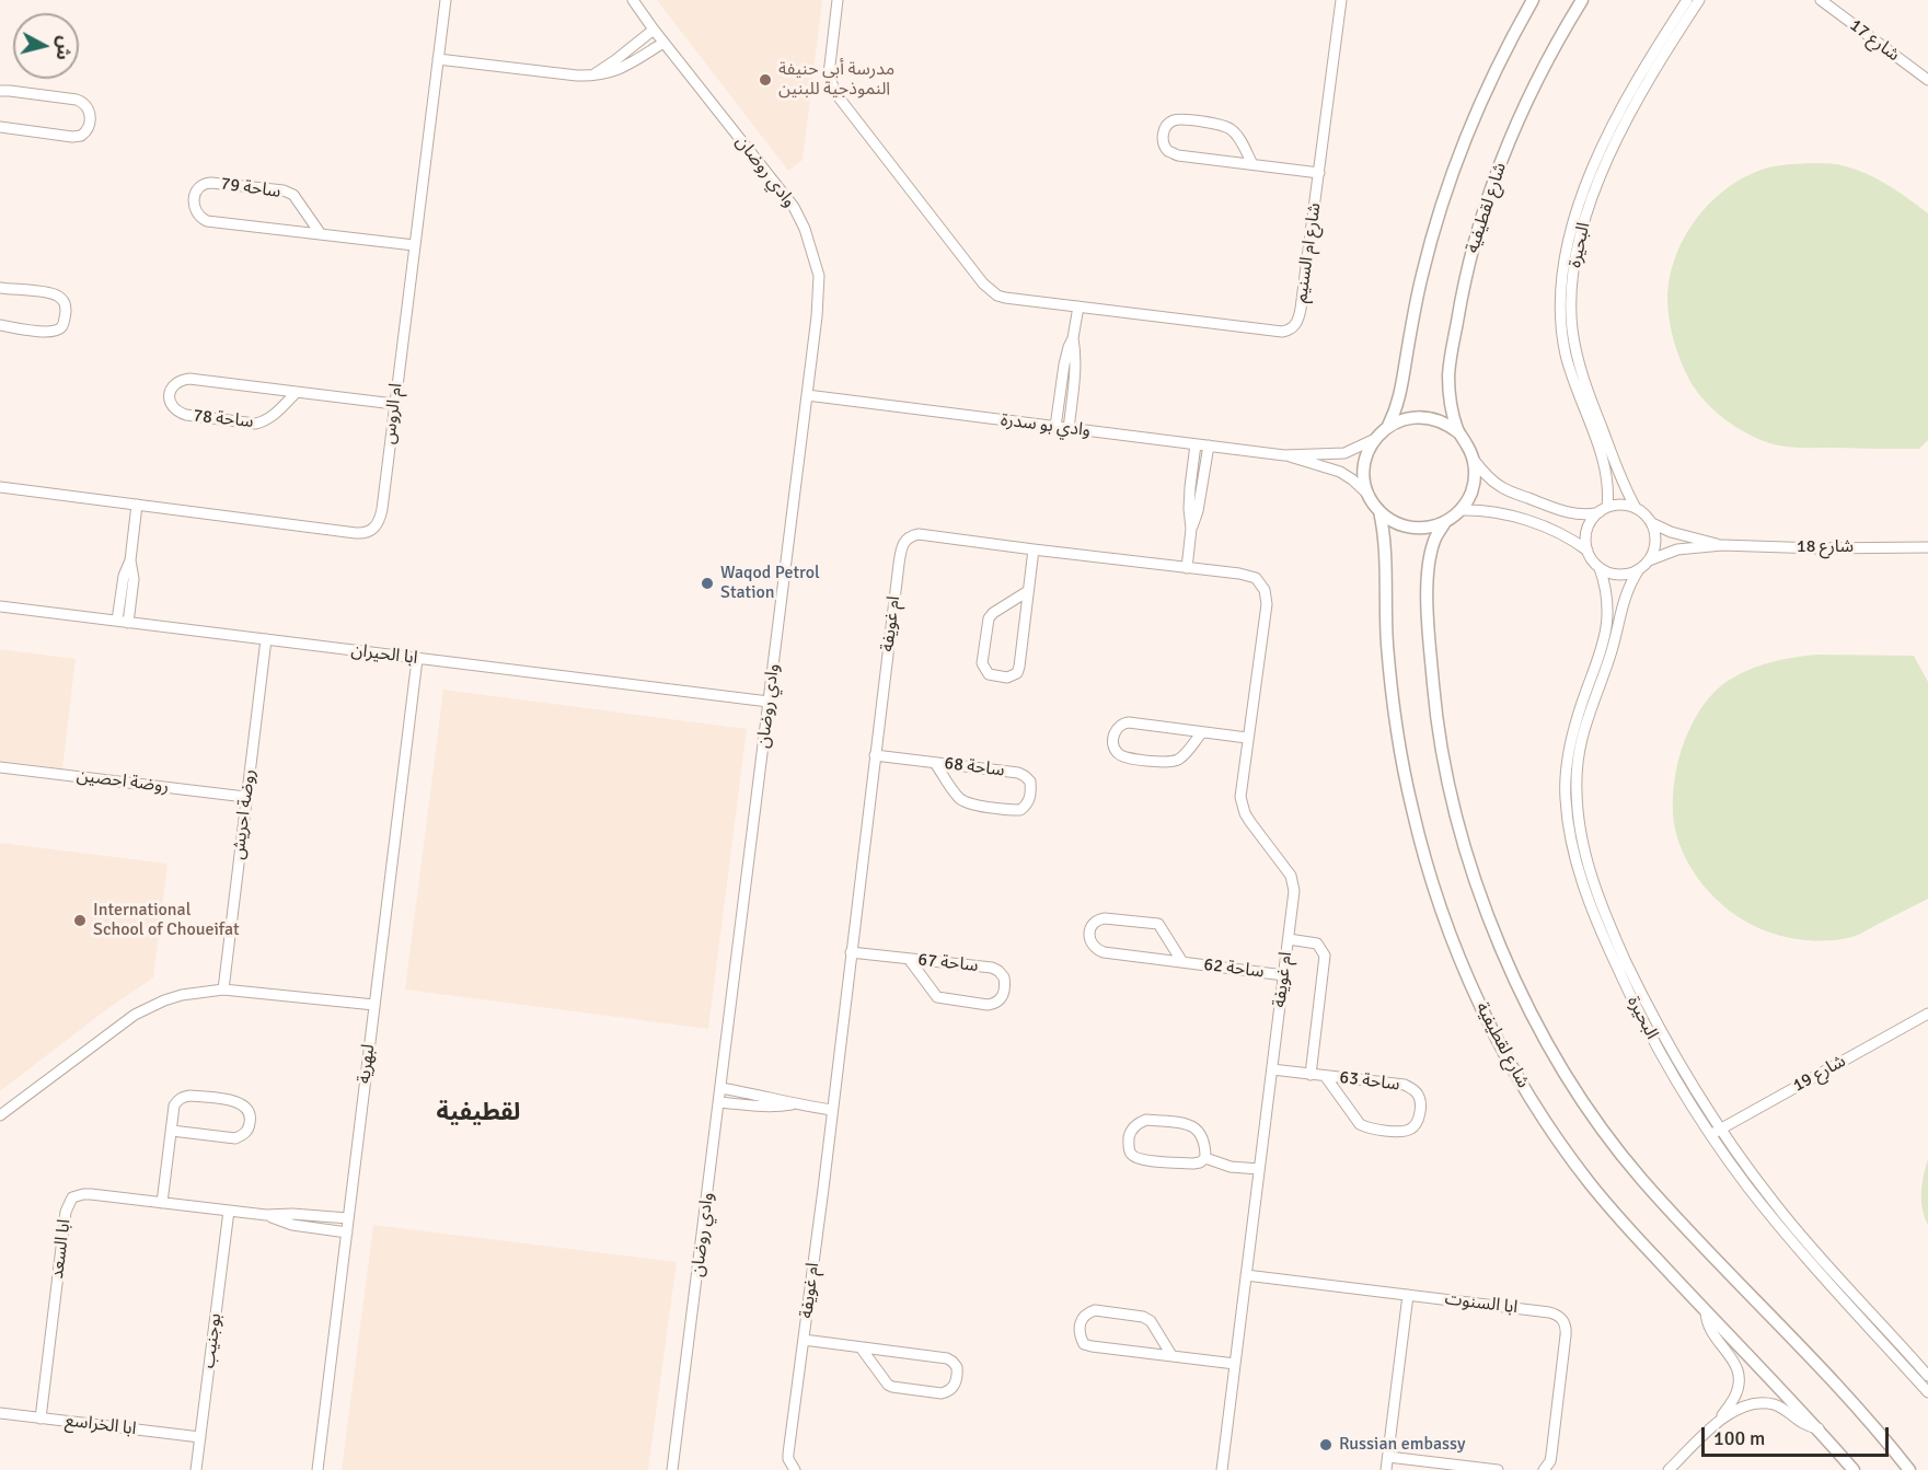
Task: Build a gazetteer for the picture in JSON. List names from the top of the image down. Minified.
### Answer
{"streets":{"street":["شارع 17","وادي روضان","ساحة 79","شارع لقطيفية","البحيرة","شارع ام السنيم","ام الروس","ساحة 78","وادي بو سدرة","شارع 18","ام غويفة","ابا الحيران","ساحة 68","روضة احصين","روضة احريش","ساحة 67","ساحة 62","لبهرية","شارع 19","ساحة 63","ابا السعد","ابا السنوت","بوجنيب","ابا الخراسع"]},"crossings":[["وادي روضان","وادي بو سدرة"],["وادي روضان","ابا الحيران"],["ساحة 79","ام الروس"],["شارع لقطيفية","وادي بو سدرة"],["البحيرة","شارع 18"],["البحيرة","شارع 19"],["ام الروس","ساحة 78"],["ام غويفة","ساحة 68"],["ام غويفة","ساحة 67"],["ام غويفة","ساحة 62"],["ام غويفة","ساحة 63"],["ام غويفة","ابا السنوت"],["ابا الحيران","روضة احريش"],["ابا الحيران","لبهرية"],["روضة احصين","روضة احريش"],["لبهرية","ابا السعد"],["ابا السعد","بوجنيب"],["ابا السعد","ابا الخراسع"],["بوجنيب","ابا الخراسع"]],"districts":["لقطيفية"],"places":["مدرسة أبي حنيفة النموذجية للبنين","Waqod Petrol Station","International School of Choueifat","Russian embassy"],"scale_bar":"100 m","north":"right"}
